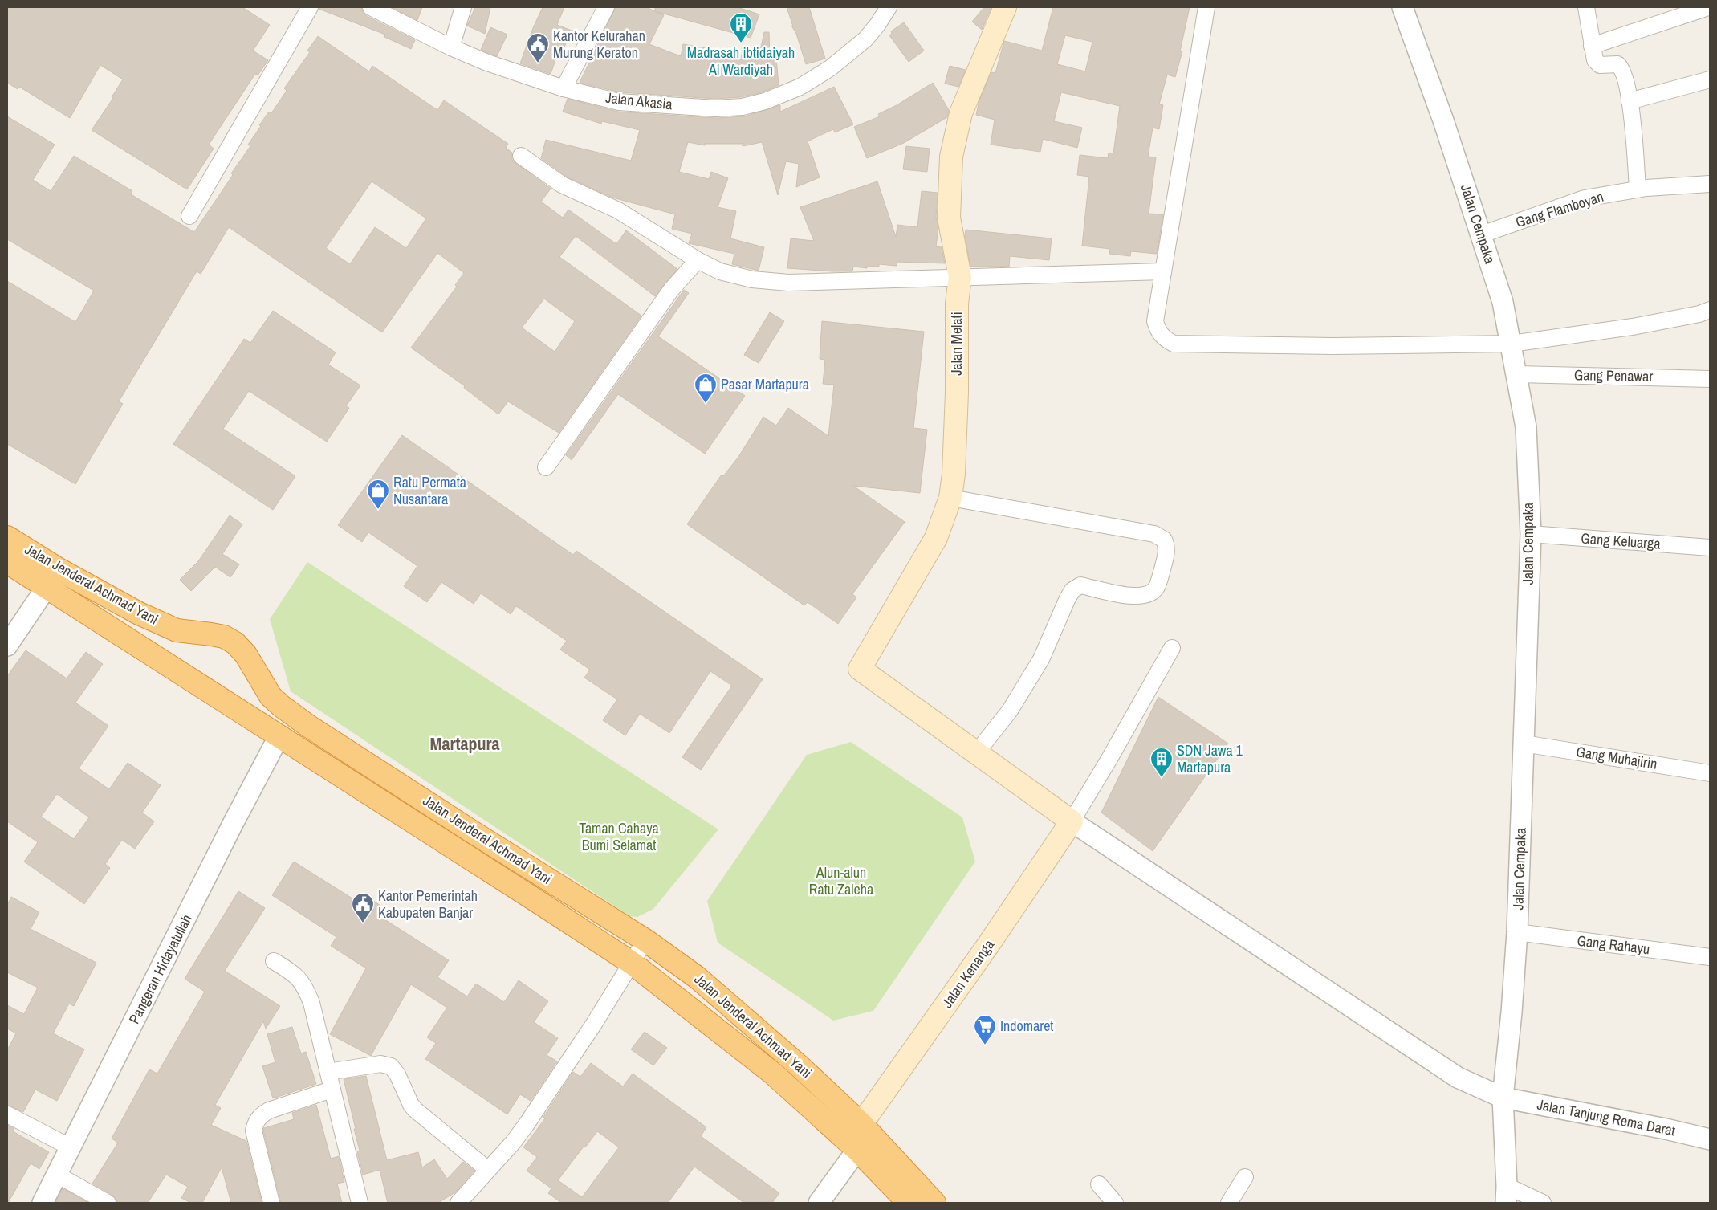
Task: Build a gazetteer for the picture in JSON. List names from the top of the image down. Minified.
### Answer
{"streets":{"highway":["Jalan Jenderal Achmad Yani"],"main road":["Jalan Melati","Jalan Kenanga"],"street":["Jalan Akasia","Gang Flamboyan","Jalan Cempaka","Gang Penawar","Gang Keluarga","Gang Muhajirin","Gang Rahayu","Pangeran Hidayatullah","Jalan Tanjung Rema Darat"]},"crossings":[["Gang Flamboyan","Jalan Cempaka"],["Jalan Cempaka","Gang Penawar"],["Jalan Cempaka","Gang Keluarga"],["Jalan Cempaka","Gang Muhajirin"],["Jalan Cempaka","Gang Rahayu"],["Jalan Cempaka","Jalan Tanjung Rema Darat"],["Jalan Jenderal Achmad Yani","Pangeran Hidayatullah"],["Jalan Jenderal Achmad Yani","Jalan Kenanga"],["Jalan Kenanga","Jalan Tanjung Rema Darat"]],"districts":["Martapura"],"parks":["Taman Cahaya Bumi Selamat","Alun-alun Ratu Zaleha"],"places":{"building":["Madrasah ibtidaiyah Al Wardiyah","SDN Jawa 1 Martapura"],"public building":["Kantor Kelurahan Murung Keraton","Kantor Pemerintah Kabupaten Banjar"],"shop":["Pasar Martapura","Ratu Permata Nusantara"],"supermarket":["Indomaret"]}}
